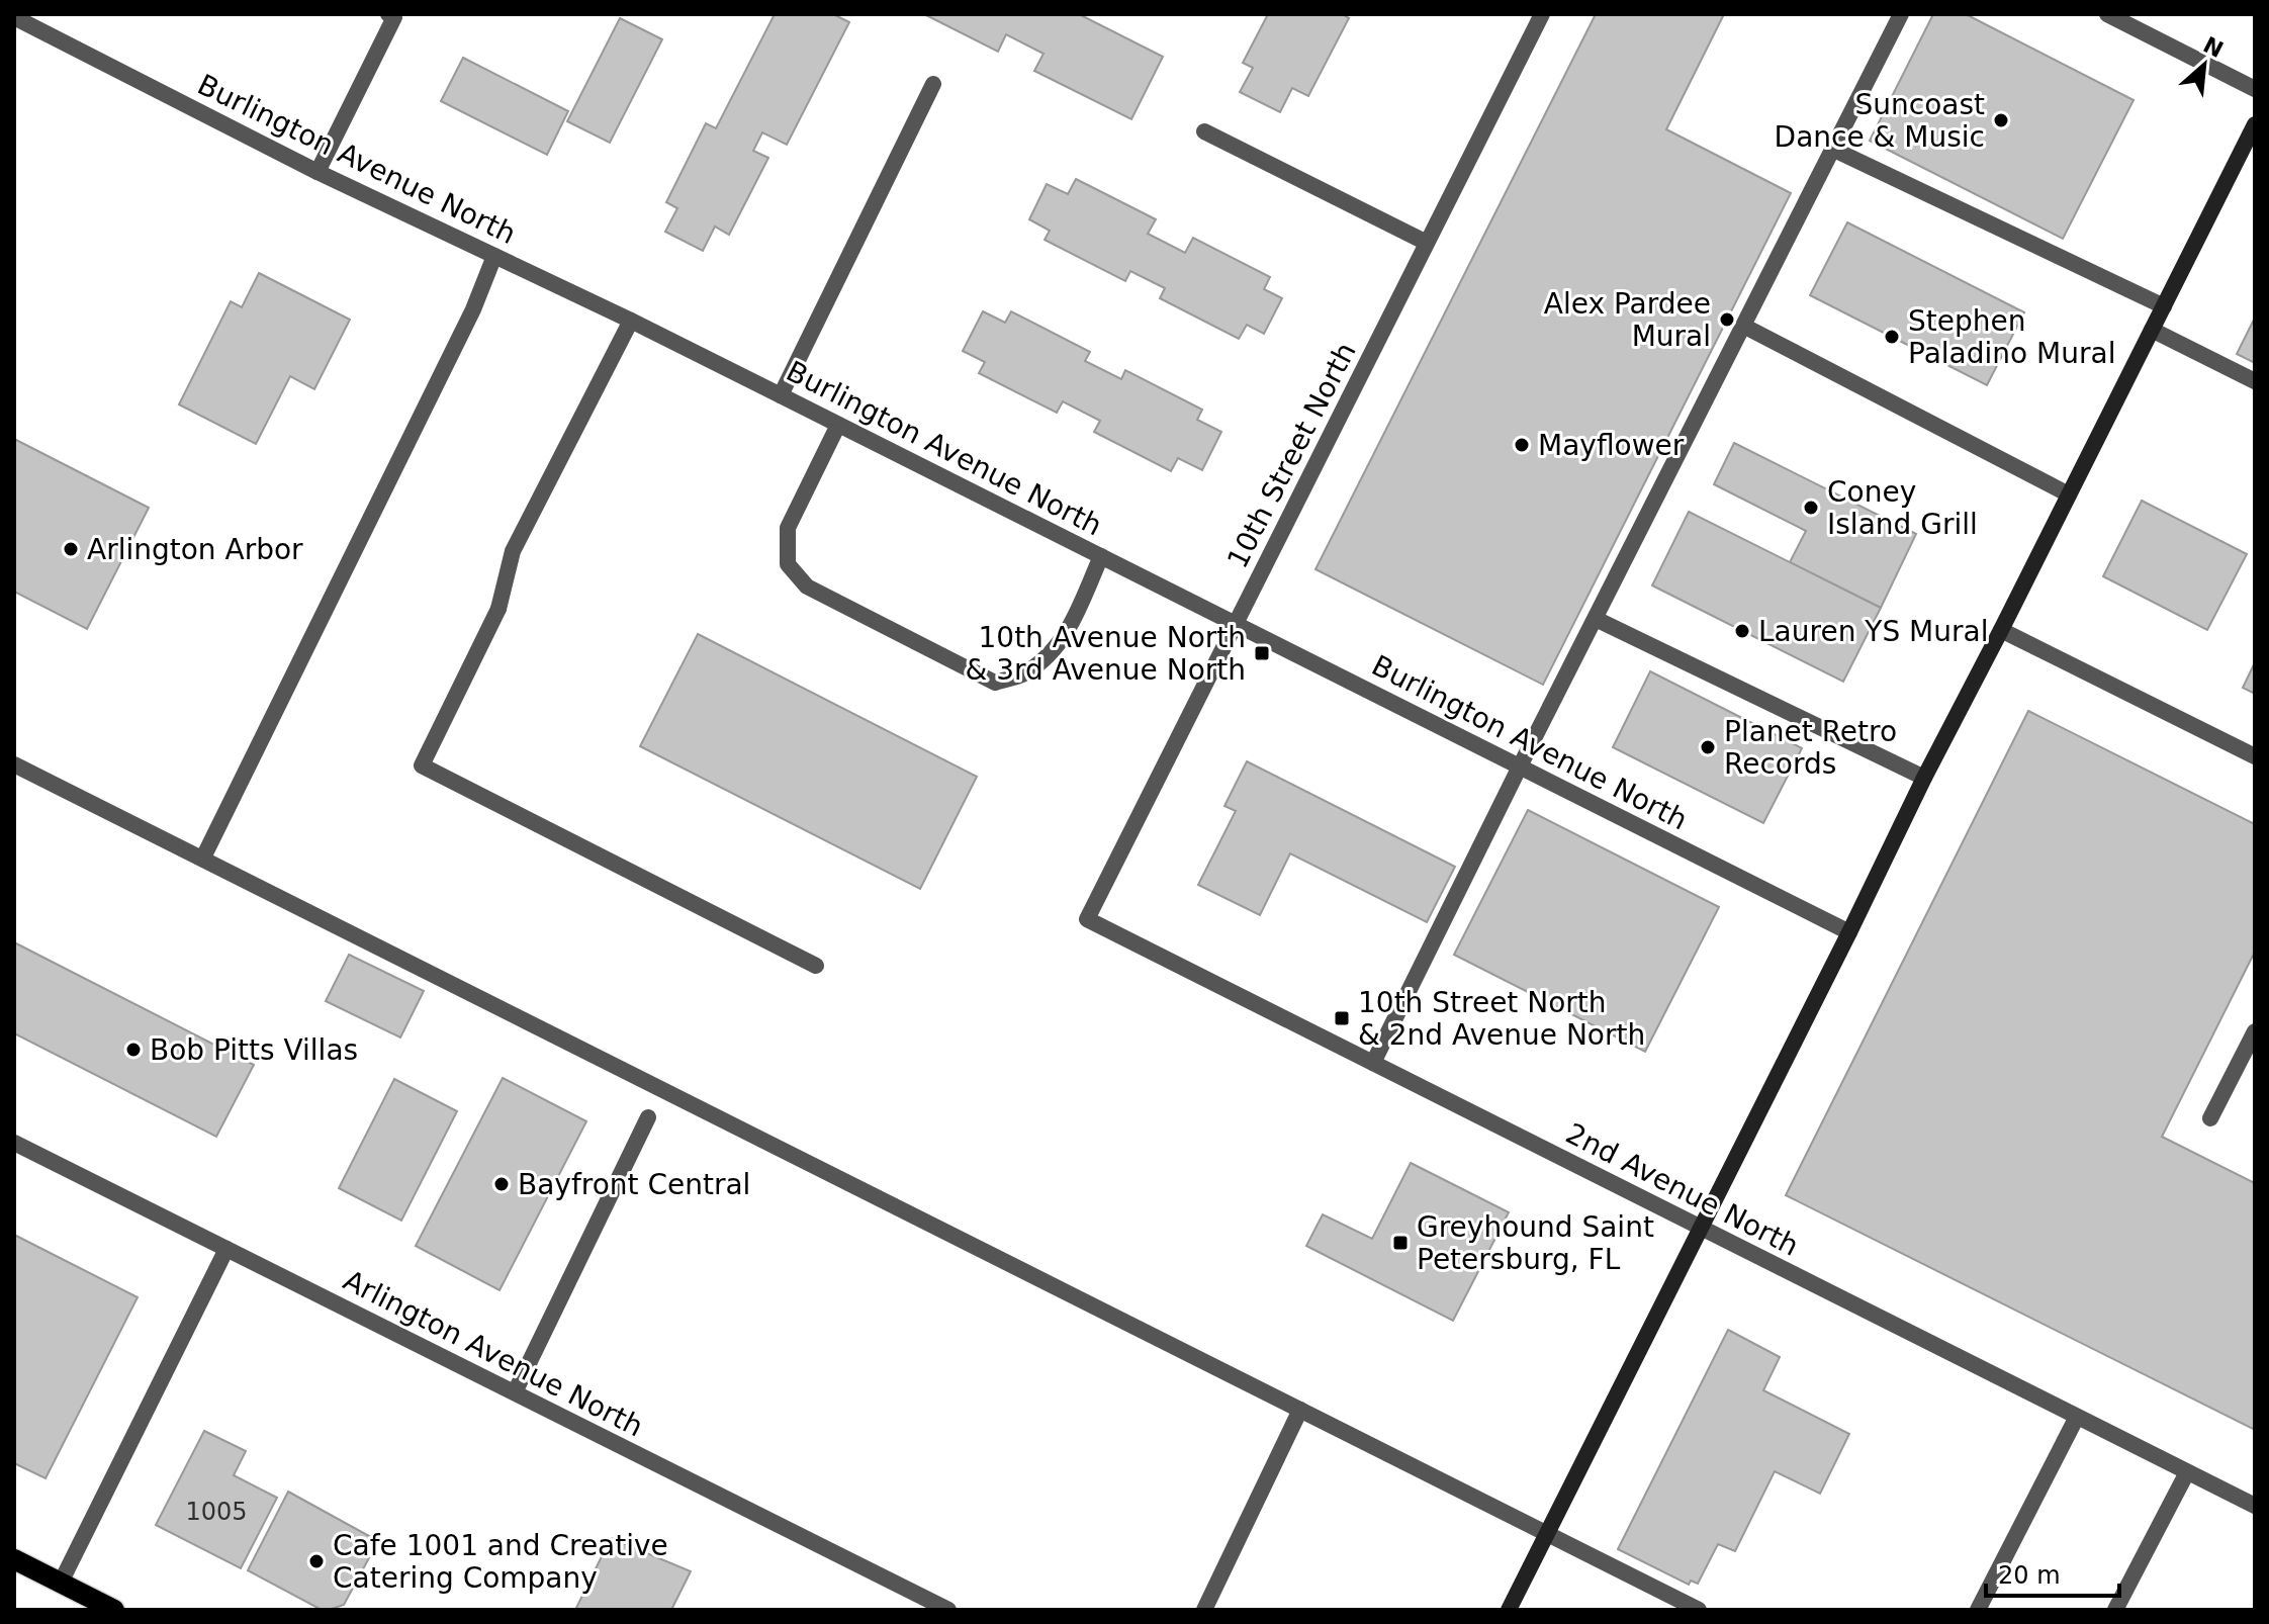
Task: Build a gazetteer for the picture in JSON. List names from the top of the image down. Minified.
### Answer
{"streets":{"street":["Burlington Avenue North","10th Street North","2nd Avenue North","Arlington Avenue North"]},"crossings":[["Burlington Avenue North","10th Street North"],["10th Street North","2nd Avenue North"]],"places":{"other":["Suncoast Dance & Music","Alex Pardee Mural","Stephen Paladino Mural","Mayflower","Coney Island Grill","Arlington Arbor","Lauren YS Mural","Planet Retro Records","Bob Pitts Villas","Bayfront Central","Cafe 1001 and Creative Catering Company"],"transit":["10th Avenue North & 3rd Avenue North","10th Street North & 2nd Avenue North","Greyhound Saint Petersburg, FL"]},"house_numbers":["1005"],"scale_bar":"20 m","north":"top right"}
